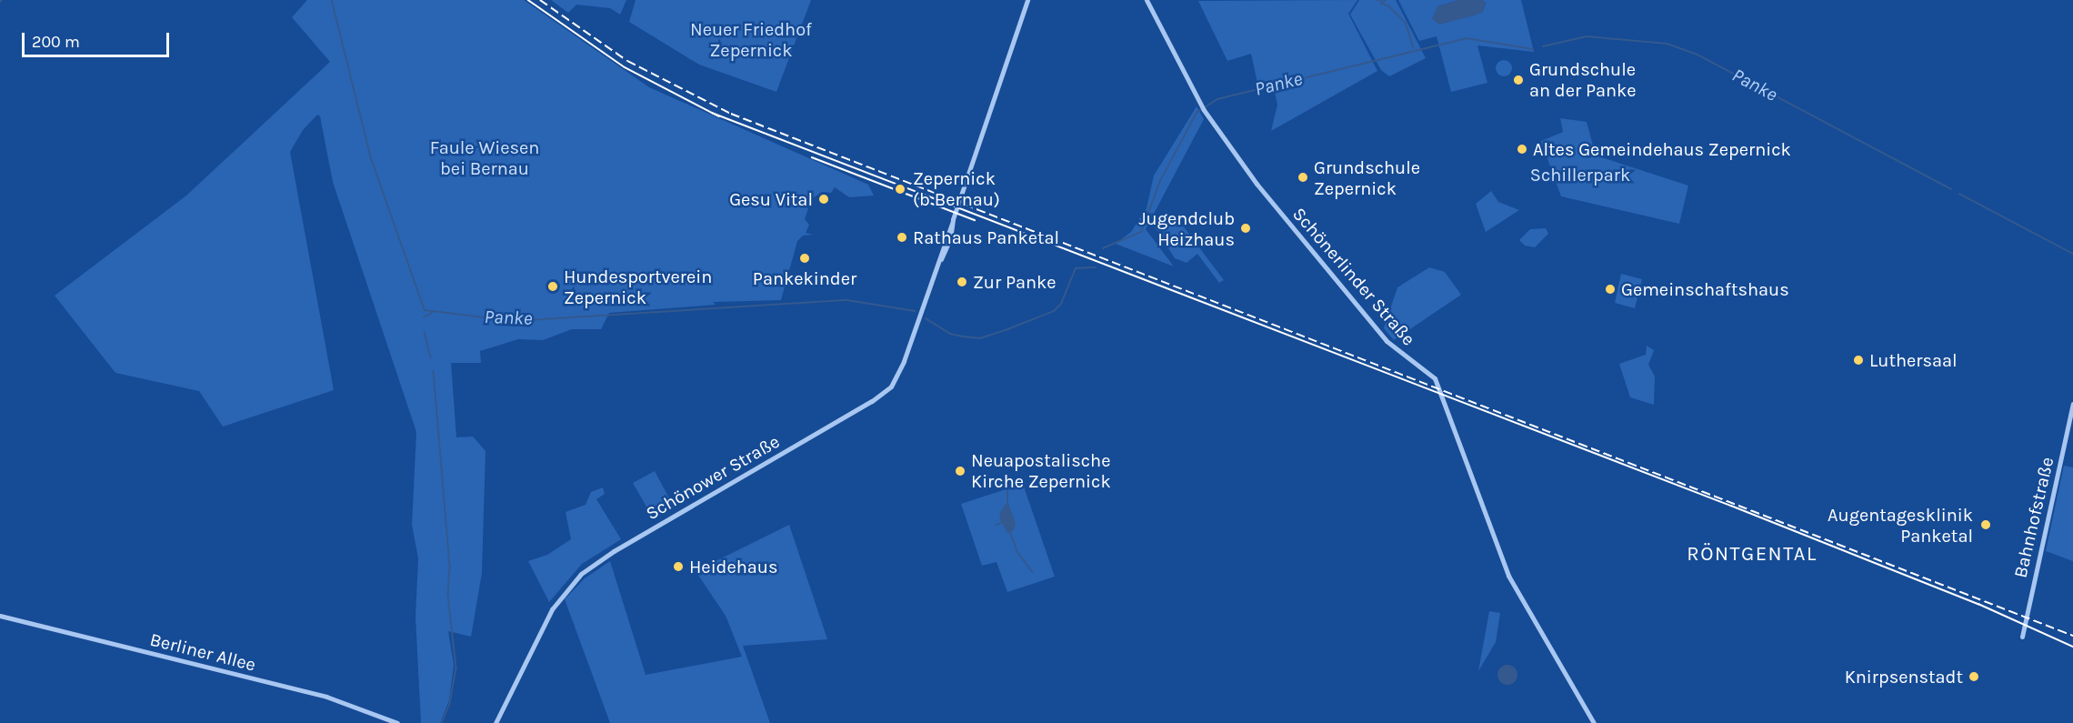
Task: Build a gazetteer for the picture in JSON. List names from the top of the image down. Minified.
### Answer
{"streets":{"street":["Schönerlinder Straße","Schönower Straße","Bahnhofstraße","Berliner Allee"]},"districts":["RÖNTGENTAL"],"water":["Panke"],"parks":["Neuer Friedhof Zepernick","Faule Wiesen bei Bernau","Schillerpark"],"places":["Grundschule an der Panke","Altes Gemeindehaus Zepernick","Grundschule Zepernick","Zepernick (b Bernau)","Gesu Vital","Jugendclub Heizhaus","Rathaus Panketal","Pankekinder","Zur Panke","Hundesportverein Zepernick","Gemeinschaftshaus","Luthersaal","Neuapostalische Kirche Zepernick","Augentagesklinik Panketal","Heidehaus","Knirpsenstadt"],"scale_bar":"200 m"}
